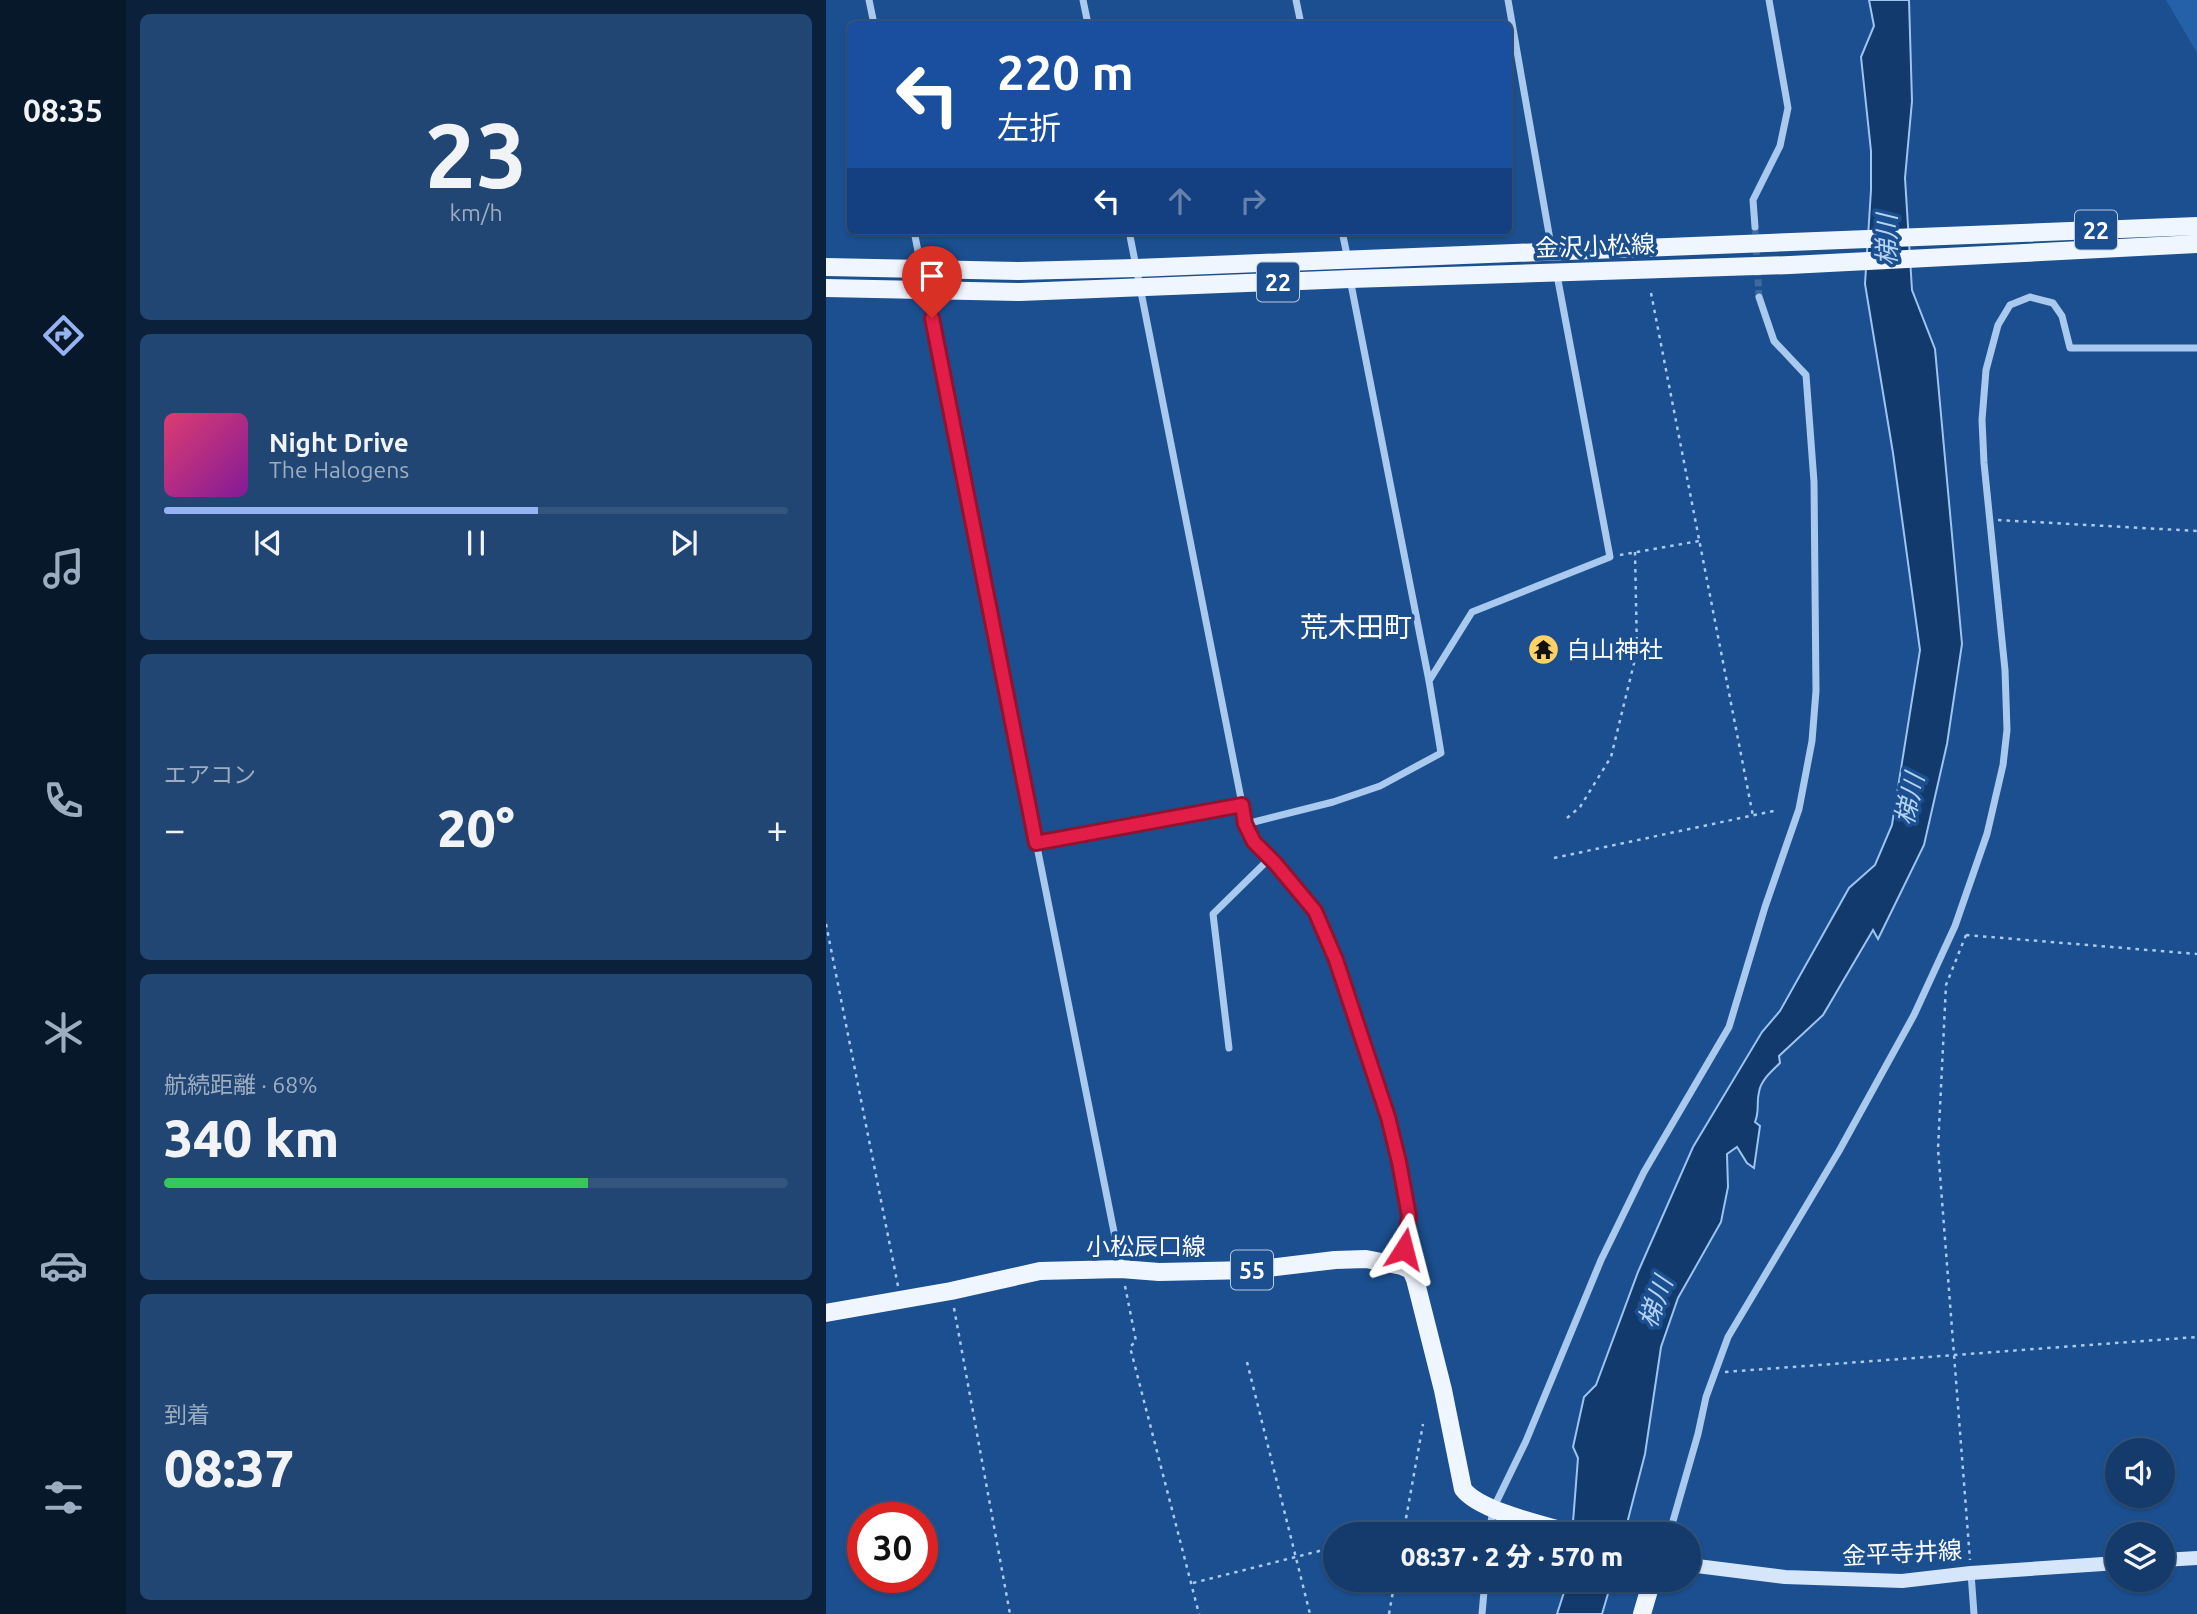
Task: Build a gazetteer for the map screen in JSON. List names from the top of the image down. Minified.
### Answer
{"streets":{"main road":["22","金沢小松線","小松辰口線","55","金平寺井線"]},"districts":["荒木田町"],"water":["梯川"],"places":{"temple":["白山神社"]},"page":{"tabs":"08:35","tile":[["23","km/h"],"エアコン",["航続距離 · 68%","340 km"],["到着","08:37"]],"turn":["220 m","左折"],"song":["Night Drive","The Halogens"],"heat":["−","20°","+"],"limit":"30","trip":"08:37 · 2 分 · 570 m"}}
